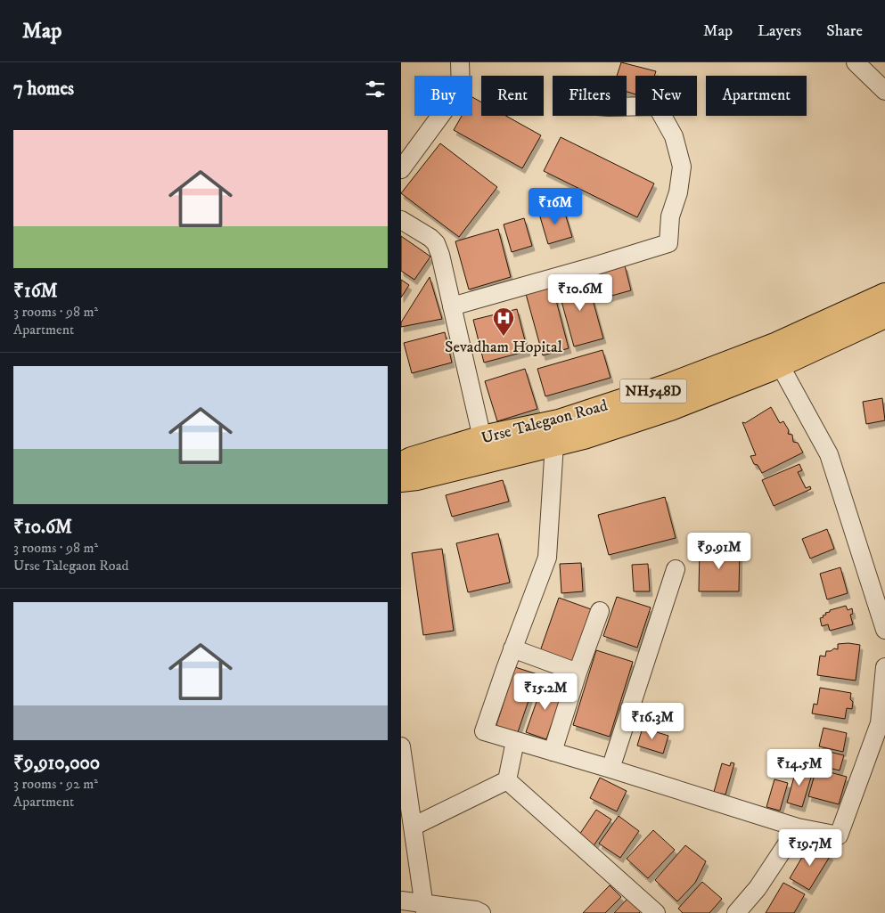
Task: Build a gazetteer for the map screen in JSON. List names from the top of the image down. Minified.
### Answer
{"streets":{"highway":["NH548D","Urse Talegaon Road"]},"crossings":[["NH548D","Urse Talegaon Road"]],"places":{"hospital":["Sevadham Hopital"]},"page":{"header":"Map","nav":["Map","Layers","Share"],"heading":"7 homes","chip":["Buy","Rent","Filters","New","Apartment"],"list":[{"name":"₹16M","note":"3 rooms · 98 m² · Apartment"},{"name":"₹10.6M","note":"3 rooms · 98 m² · Urse Talegaon Road"},{"name":"₹9,910,000","note":"3 rooms · 92 m² · Apartment"}],"price":["₹16M","₹10.6M","₹9.91M","₹15.2M","₹16.3M","₹14.5M","₹19.7M"]}}
